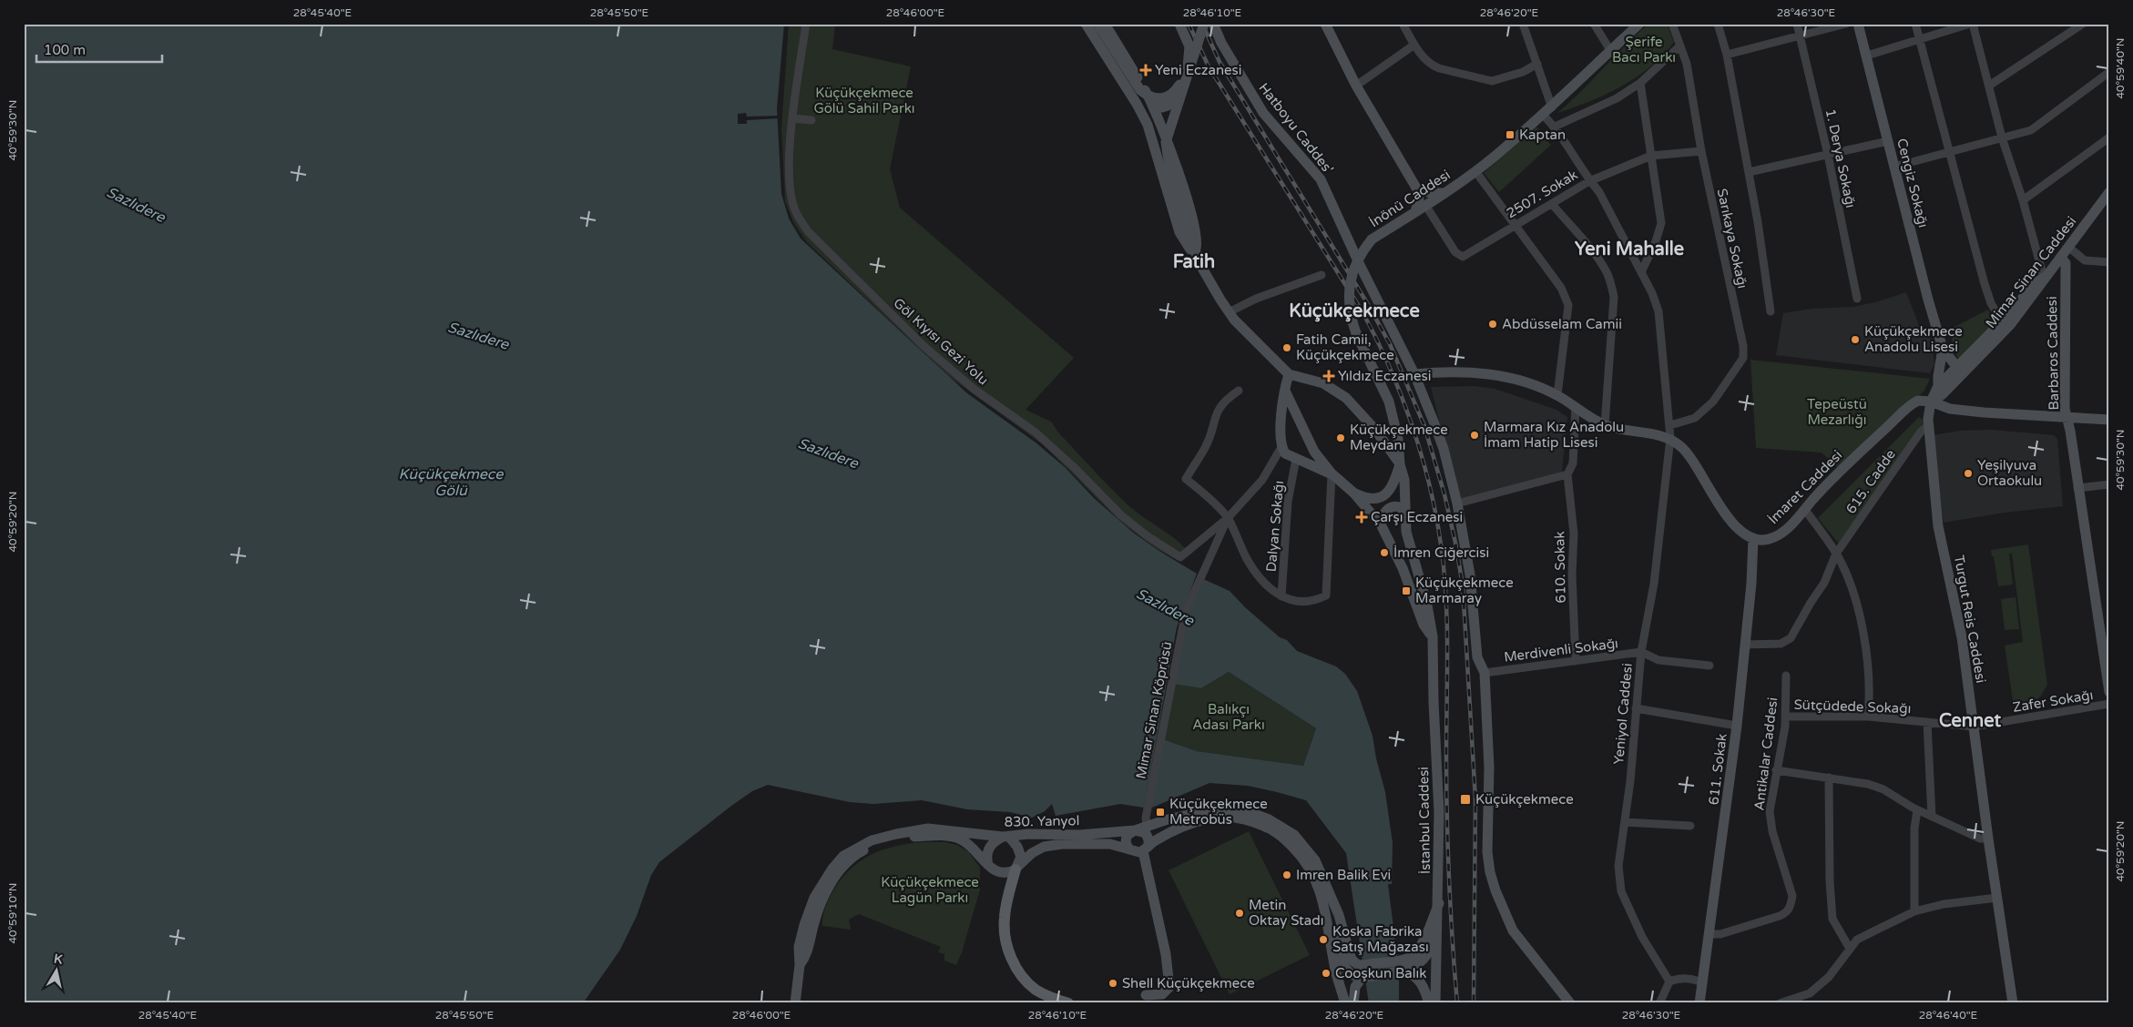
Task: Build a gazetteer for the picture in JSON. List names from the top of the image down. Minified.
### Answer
{"streets":{"street":["Hatboyu Caddes'","1. Derya Sokağı","Cengiz Sokağı","2507. Sokak","İnönü Caddesi","Sarıkaya Sokağı","Mimar Sinan Caddesi","Göl Kıyısı Gezi Yolu","Barbaros Caddesi","615. Cadde","İmaret Caddesi","Dalyan Sokağı","610. Sokak","Turgut Reis Caddesi","Merdivenli Sokağı","Zafer Sokağı","Sütçüdede Sokağı","Mimar Sinan Köprüsü","Yeniyol Caddesi","Antikalar Caddesi","611. Sokak","İstanbul Caddesi","830. Yanyol"]},"crossings":[["Hatboyu Caddes'","Merdivenli Sokağı"],["Cengiz Sokağı","Turgut Reis Caddesi"],["2507. Sokak","İnönü Caddesi"],["2507. Sokak","Sarıkaya Sokağı"],["2507. Sokak","Yeniyol Caddesi"],["İnönü Caddesi","Yeniyol Caddesi"],["İnönü Caddesi","İstanbul Caddesi"],["Sarıkaya Sokağı","Yeniyol Caddesi"],["Mimar Sinan Caddesi","Barbaros Caddesi"],["Mimar Sinan Caddesi","İmaret Caddesi"],["Mimar Sinan Caddesi","Turgut Reis Caddesi"],["Göl Kıyısı Gezi Yolu","Mimar Sinan Köprüsü"],["615. Cadde","Turgut Reis Caddesi"],["615. Cadde","611. Sokak"],["İmaret Caddesi","Turgut Reis Caddesi"],["İmaret Caddesi","611. Sokak"],["610. Sokak","Merdivenli Sokağı"],["Turgut Reis Caddesi","Zafer Sokağı"],["Turgut Reis Caddesi","Sütçüdede Sokağı"],["Merdivenli Sokağı","Yeniyol Caddesi"],["Zafer Sokağı","Sütçüdede Sokağı"],["Sütçüdede Sokağı","Antikalar Caddesi"],["Mimar Sinan Köprüsü","830. Yanyol"],["Antikalar Caddesi","611. Sokak"]],"districts":["Yeni Mahalle","Fatih","Küçükçekmece","Cennet"],"water":["Sazlıdere","Küçükçekmece Gölü"],"parks":["Şerife Bacı Parkı","Küçükçekmece Gölü Sahil Parkı","Tepeüstü Mezarlığı","Balıkçı Adası Parkı","Küçükçekmece Lagün Parkı"],"places":{"health":["Yeni Eczanesi","Yıldız Eczanesi","Çarşı Eczanesi"],"transit":["Kaptan","Küçükçekmece Marmaray","Küçükçekmece","Küçükçekmece Metrobüs"],"other":["Abdüsselam Camii","Küçükçekmece Anadolu Lisesi","Fatih Camii, Küçükçekmece","Marmara Kız Anadolu İmam Hatip Lisesi","Küçükçekmece Meydanı","Yeşilyuva Ortaokulu","İmren Ciğercisi","Imren Balik Evi","Metin Oktay Stadı","Koska Fabrika Satış Mağazası","Cooşkun Balık","Shell Küçükçekmece"]},"scale_bar":"100 m","north":"top","coordinates":["28°45'40\"E","28°45'50\"E","28°46'00\"E","28°46'10\"E","28°46'20\"E","28°46'30\"E","40°59'40\"N","40°59'30\"N","40°59'20\"N","40°59'10\"N","28°46'40\"E"]}
